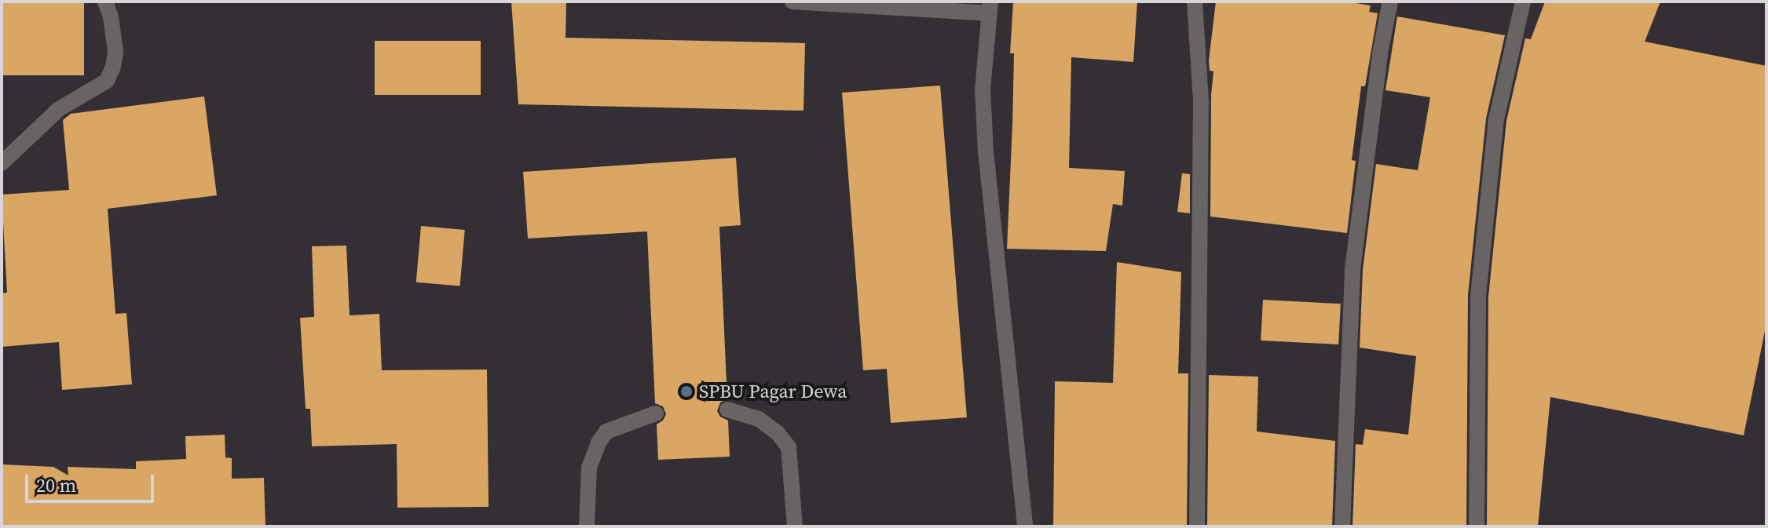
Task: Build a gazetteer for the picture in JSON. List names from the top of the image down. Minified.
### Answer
{"places":["SPBU Pagar Dewa"],"scale_bar":"20 m"}
